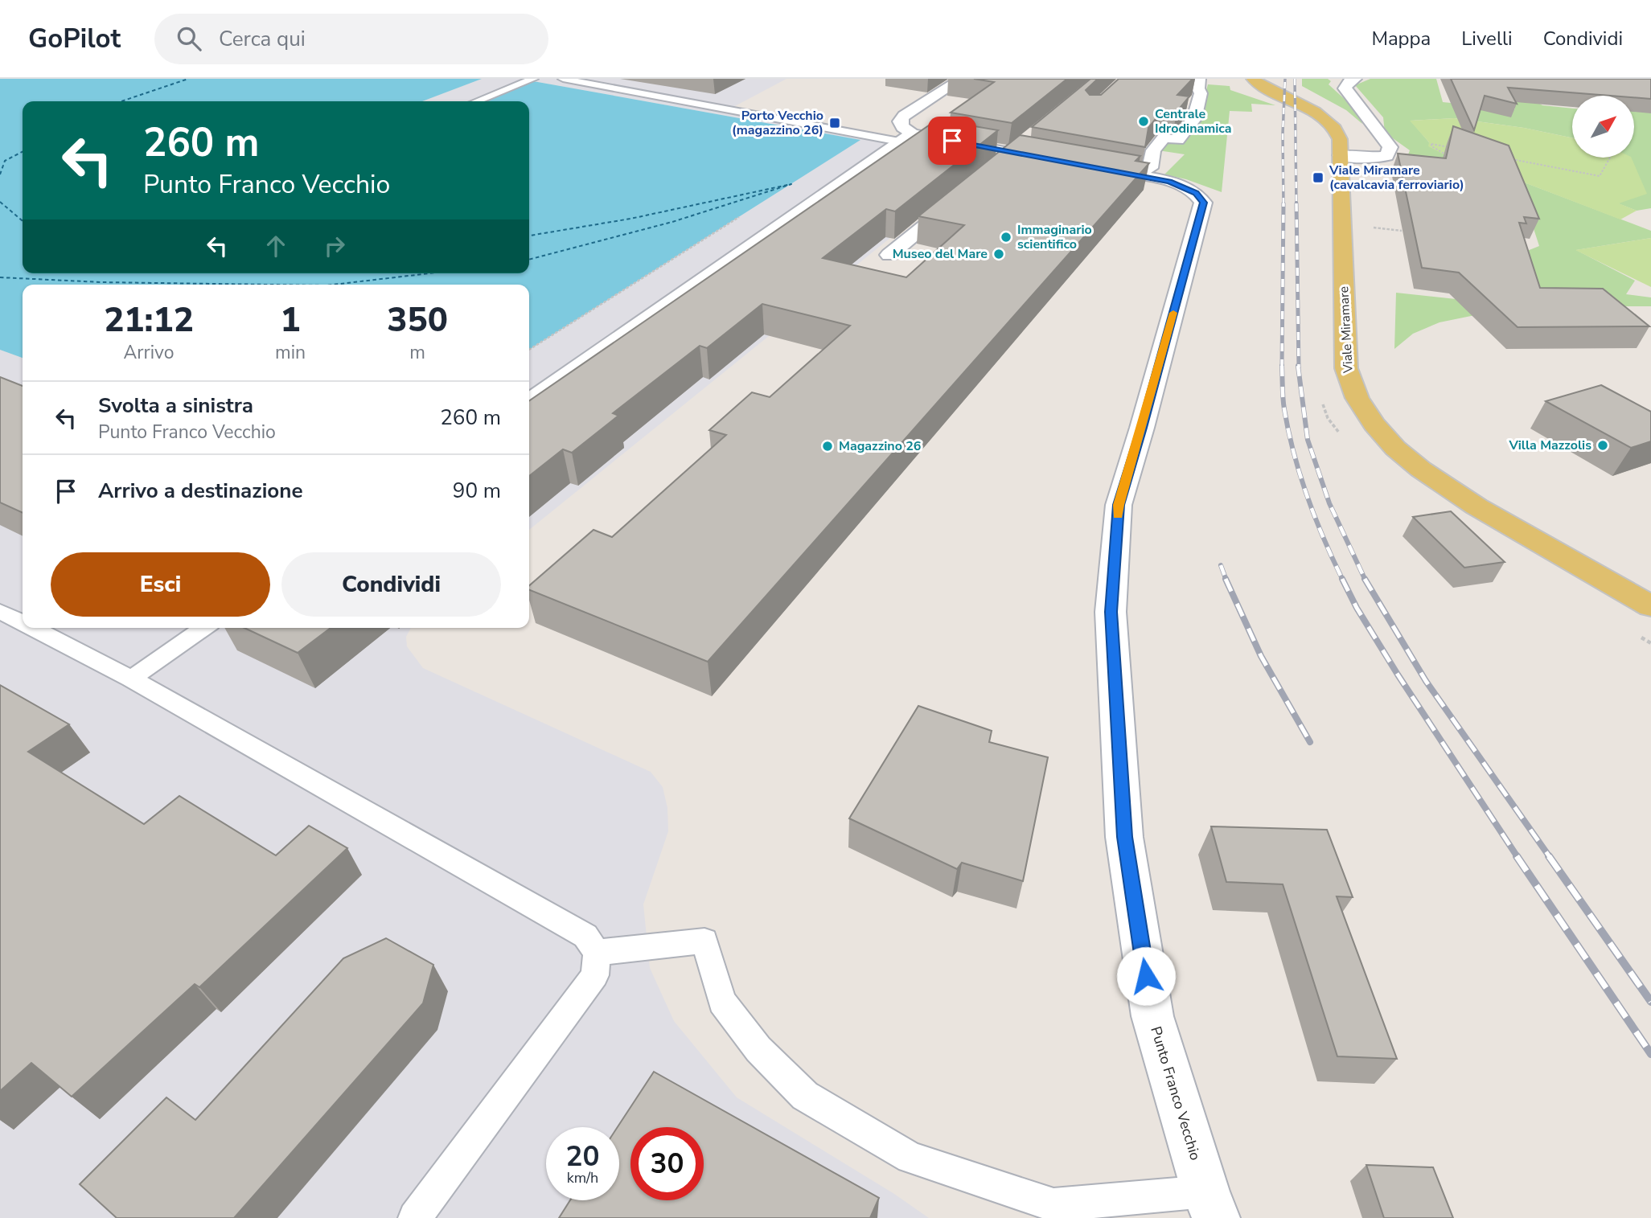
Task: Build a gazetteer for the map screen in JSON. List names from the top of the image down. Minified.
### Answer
{"streets":{"main road":["Viale Miramare"],"street":["Punto Franco Vecchio"]},"places":{"other":["Centrale Idrodinamica","Immaginario scientifico","Museo del Mare","Villa Mazzolis","Magazzino 26"],"transit":["Porto Vecchio (magazzino 26)","Viale Miramare (cavalcavia ferroviario)"]},"north":"top right","page":{"header":"GoPilot","search":"Cerca qui","nav":["Mappa","Livelli","Condividi"],"turn":["260 m","Punto Franco Vecchio"],"eta":["21:12","Arrivo","1","min","350","m"],"list":[{"name":"Svolta a sinistra","note":"Punto Franco Vecchio","value":"260 m"},{"name":"Arrivo a destinazione","value":"90 m"}],"buttons":["Esci","Condividi"],"speed":"20 km/h","limit":"30"}}
